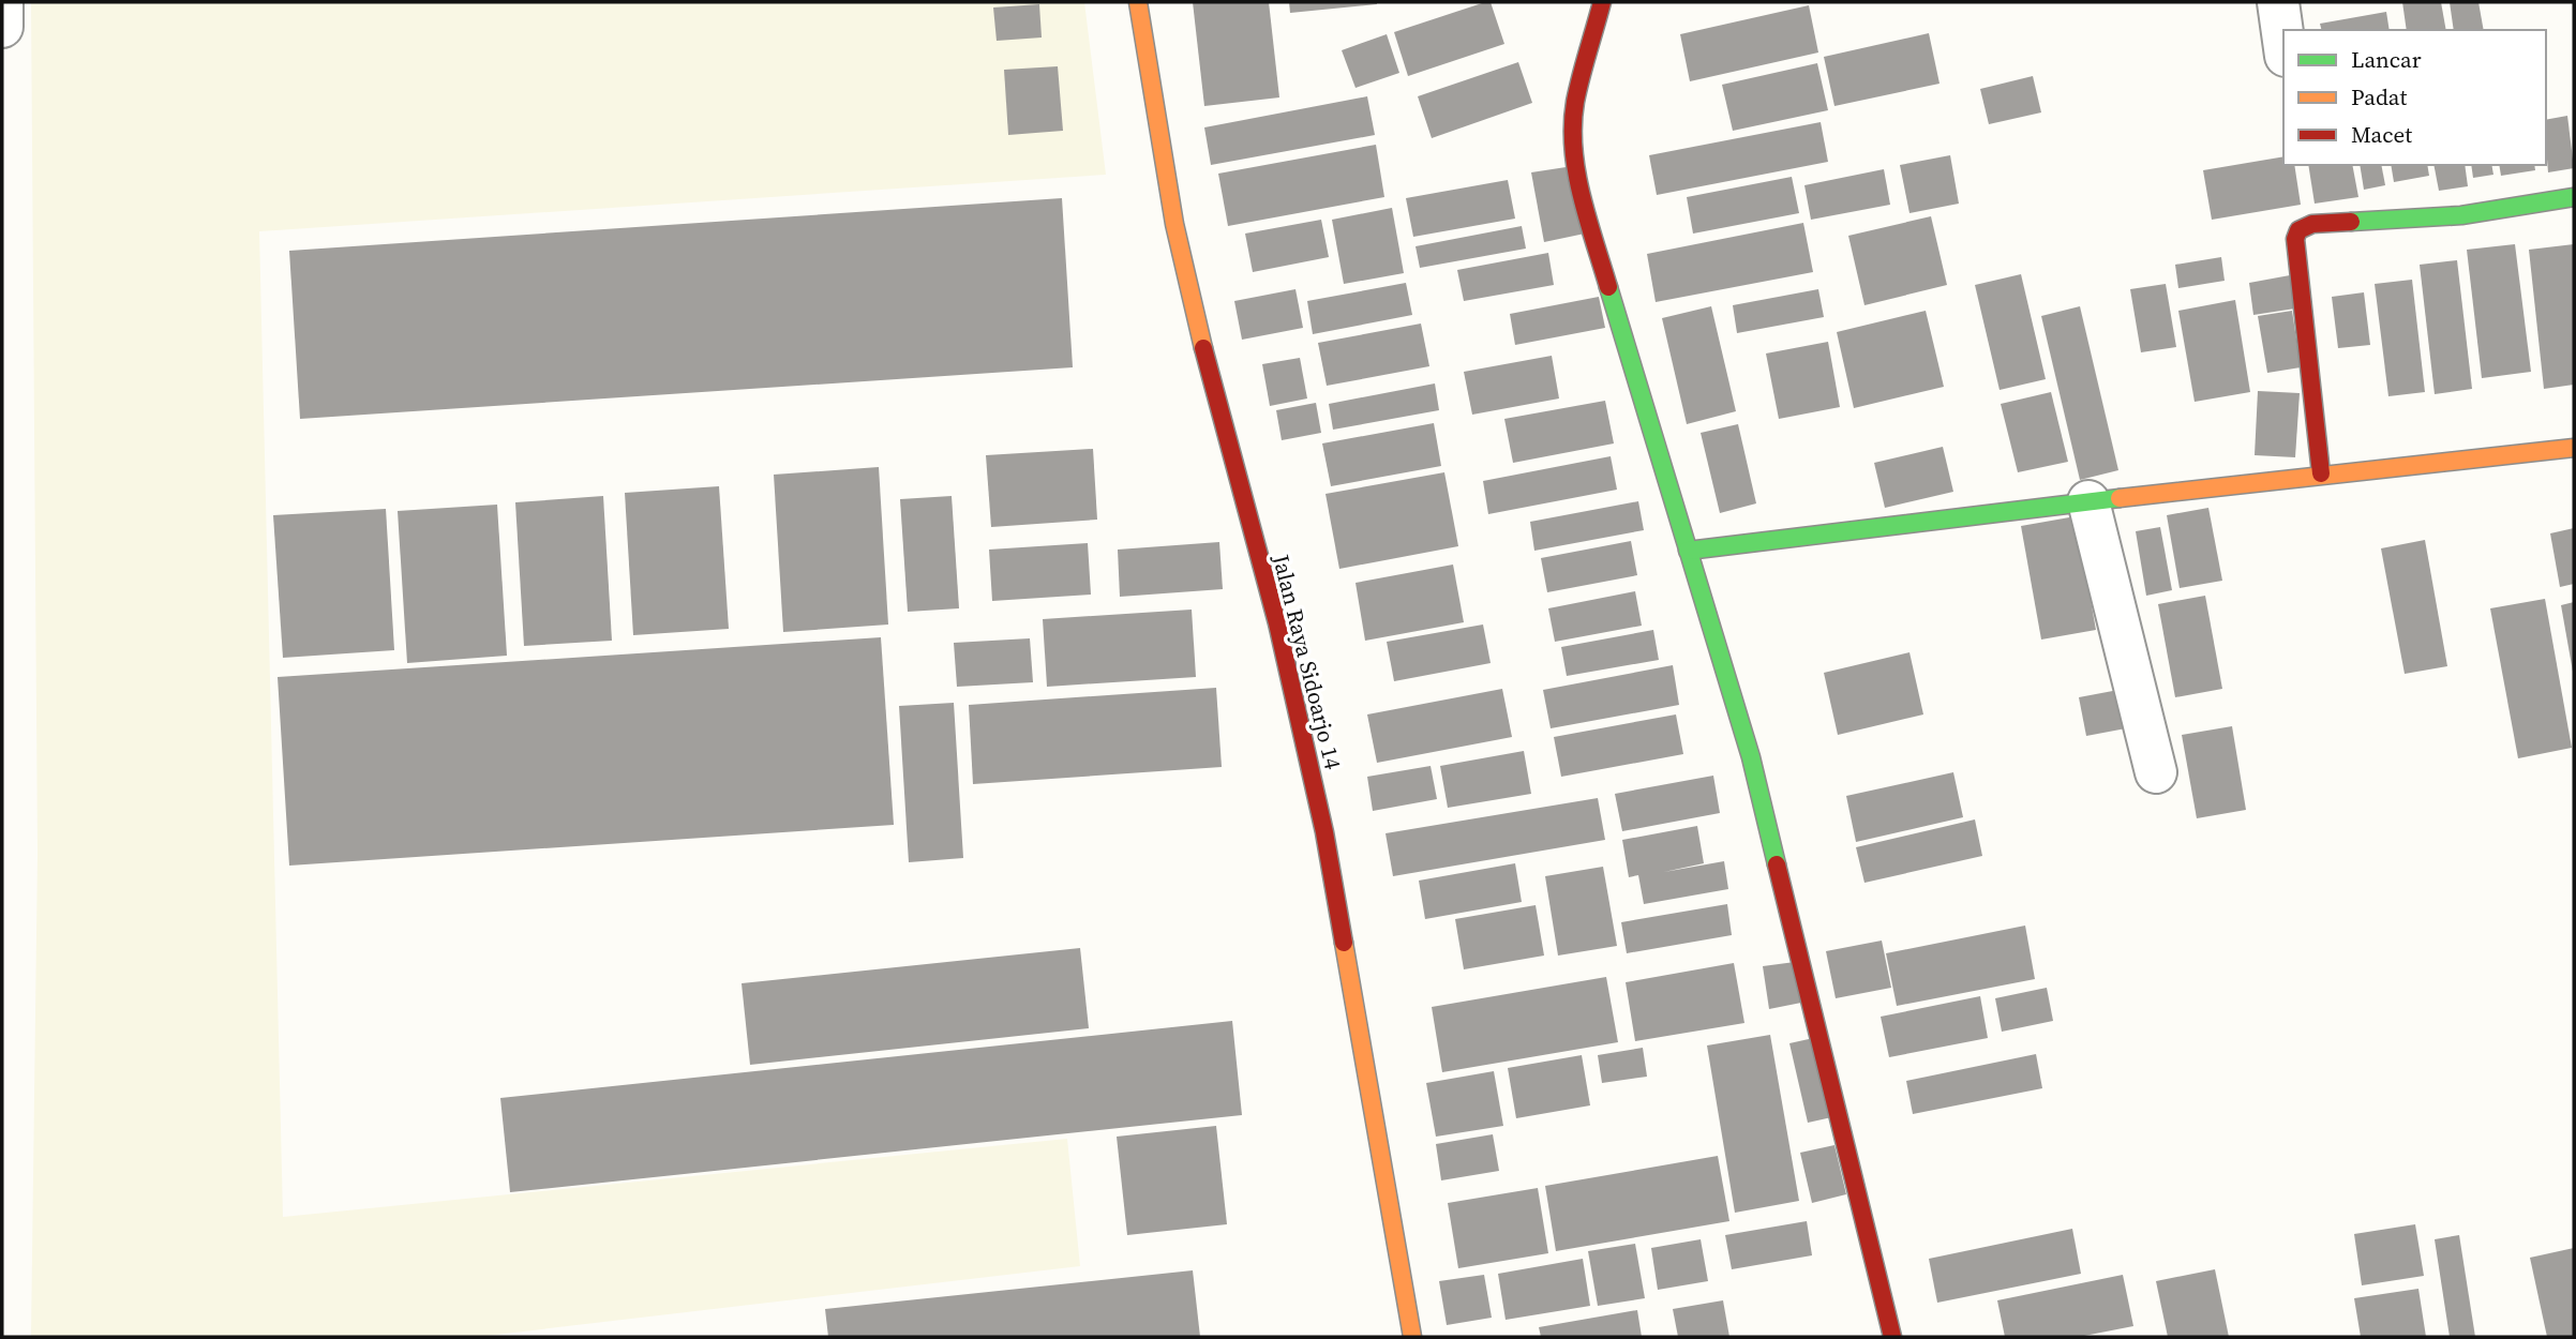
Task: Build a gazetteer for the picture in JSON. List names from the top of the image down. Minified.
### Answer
{"streets":{"street":["Jalan Raya Sidoarjo 14"]},"legend":["Lancar","Padat","Macet"]}
